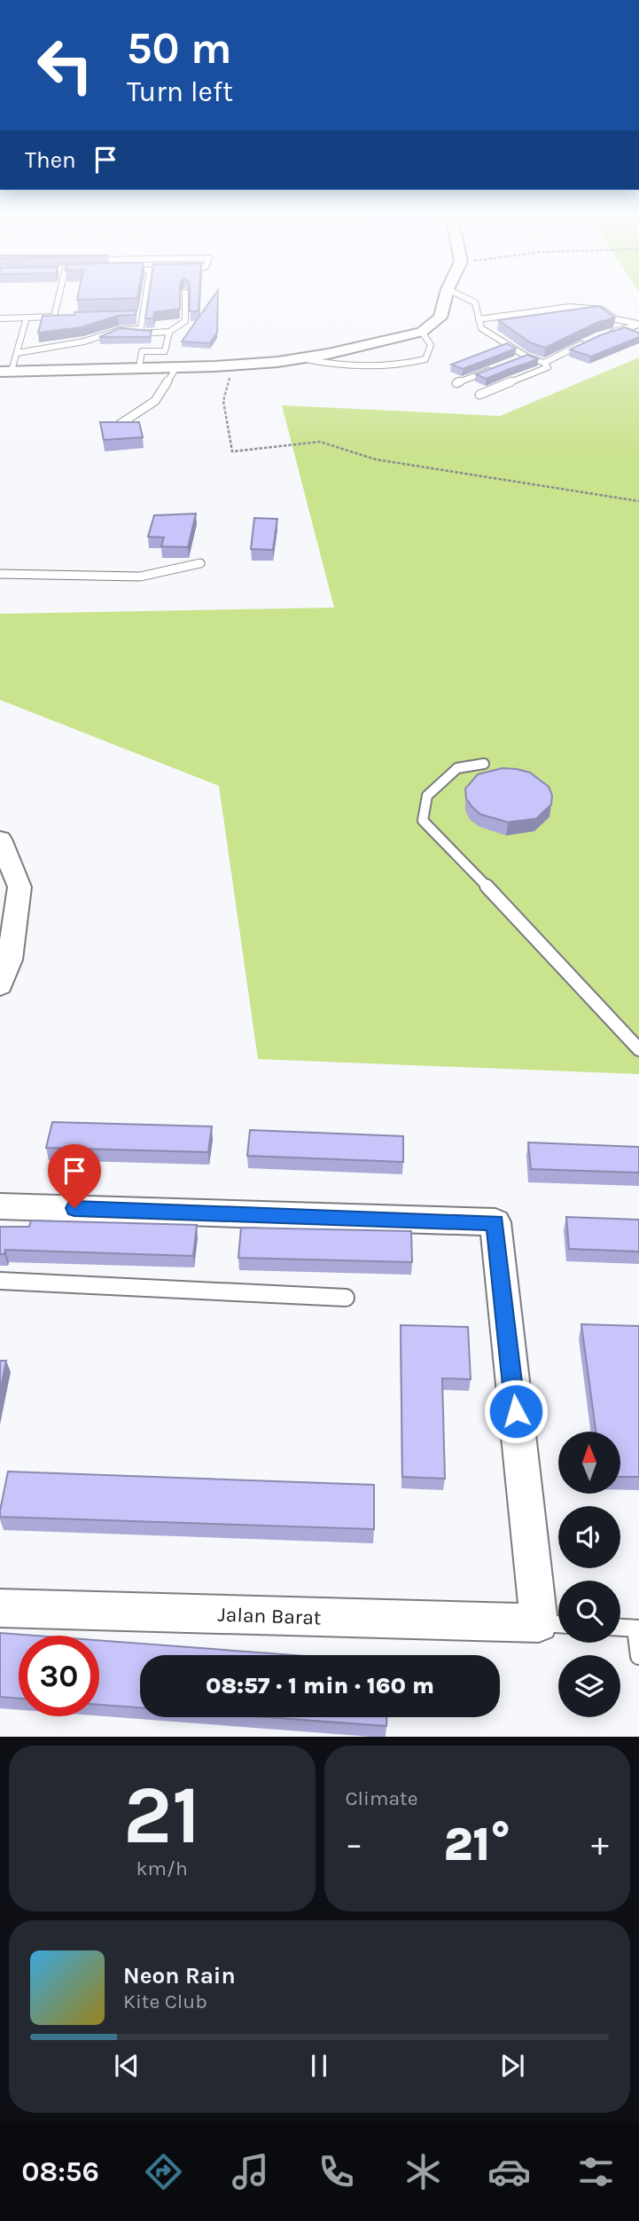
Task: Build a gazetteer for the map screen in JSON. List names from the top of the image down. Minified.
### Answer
{"streets":{"street":["Jalan Barat"]},"north":"top","page":{"turn":["50 m","Turn left"],"then":"Then","limit":"30","trip":"08:57 · 1 min · 160 m","tile":[["21","km/h"],"Climate"],"heat":["−","21°","+"],"song":["Neon Rain","Kite Club"],"tabs":"08:56"}}
